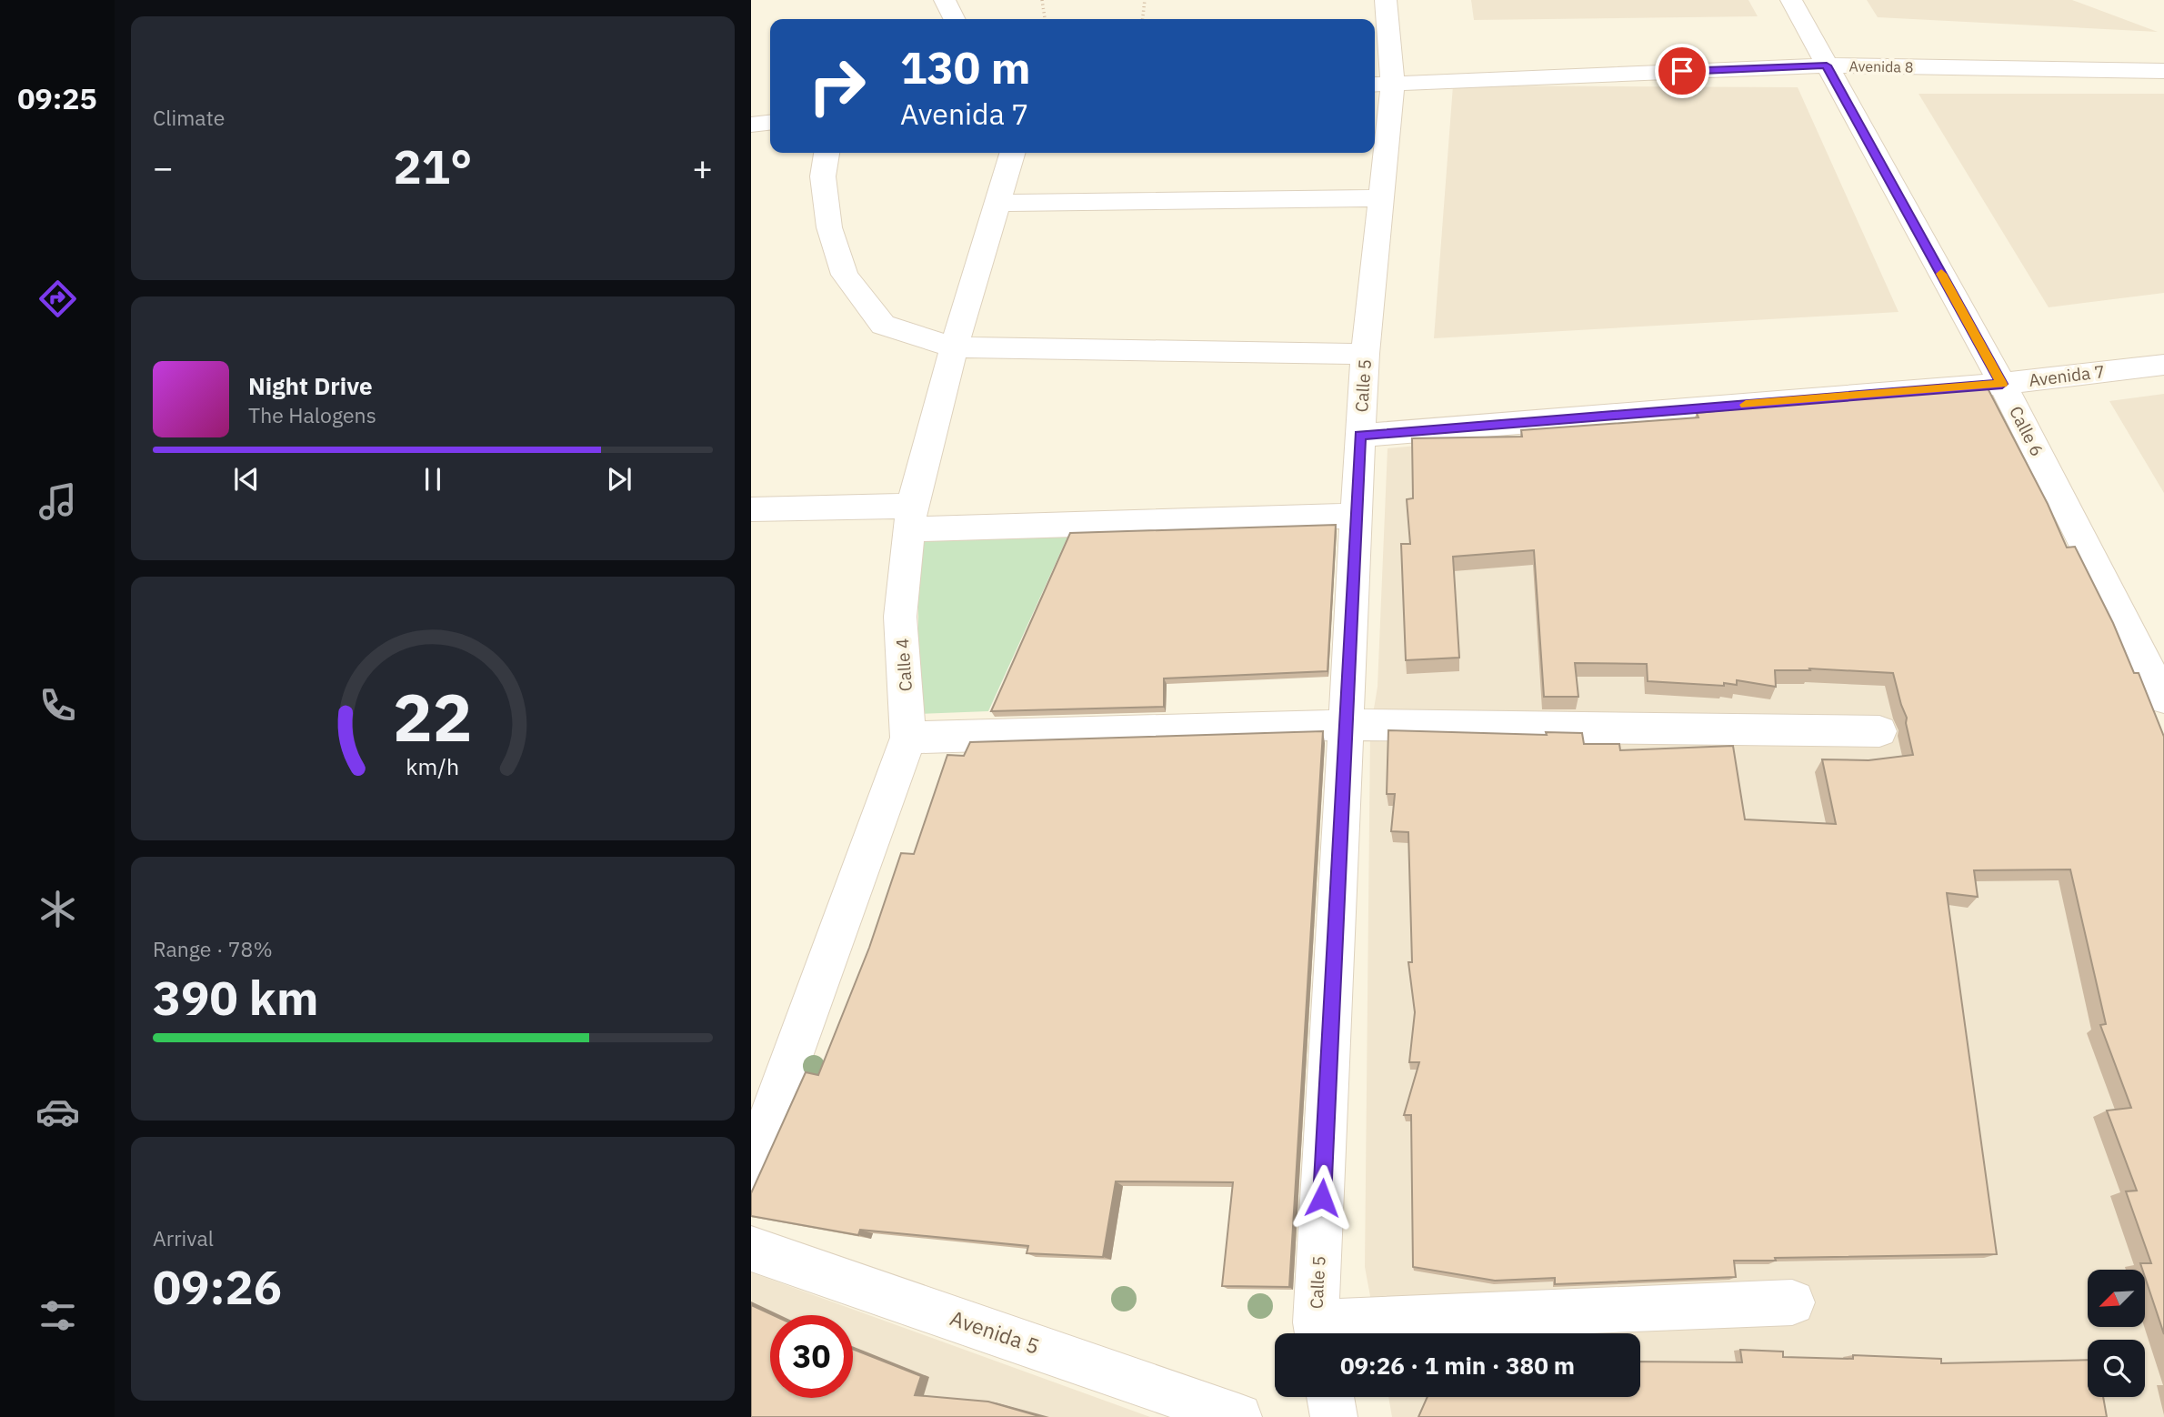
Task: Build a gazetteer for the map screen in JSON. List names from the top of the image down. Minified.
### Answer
{"streets":{"street":["Avenida 8","Avenida 7","Calle 5","Calle 6","Calle 4","Avenida 5"]},"crossings":[["Avenida 8","Calle 5"],["Avenida 8","Calle 6"],["Avenida 7","Calle 5"],["Avenida 7","Calle 6"]],"north":"bottom left","page":{"tabs":"09:25","tile":["Climate",["Range · 78%","390 km"],["Arrival","09:26"]],"turn":["130 m","Avenida 7"],"heat":["−","21°","+"],"song":["Night Drive","The Halogens"],"limit":"30","trip":"09:26 · 1 min · 380 m","gauge":["22","km/h"]}}
